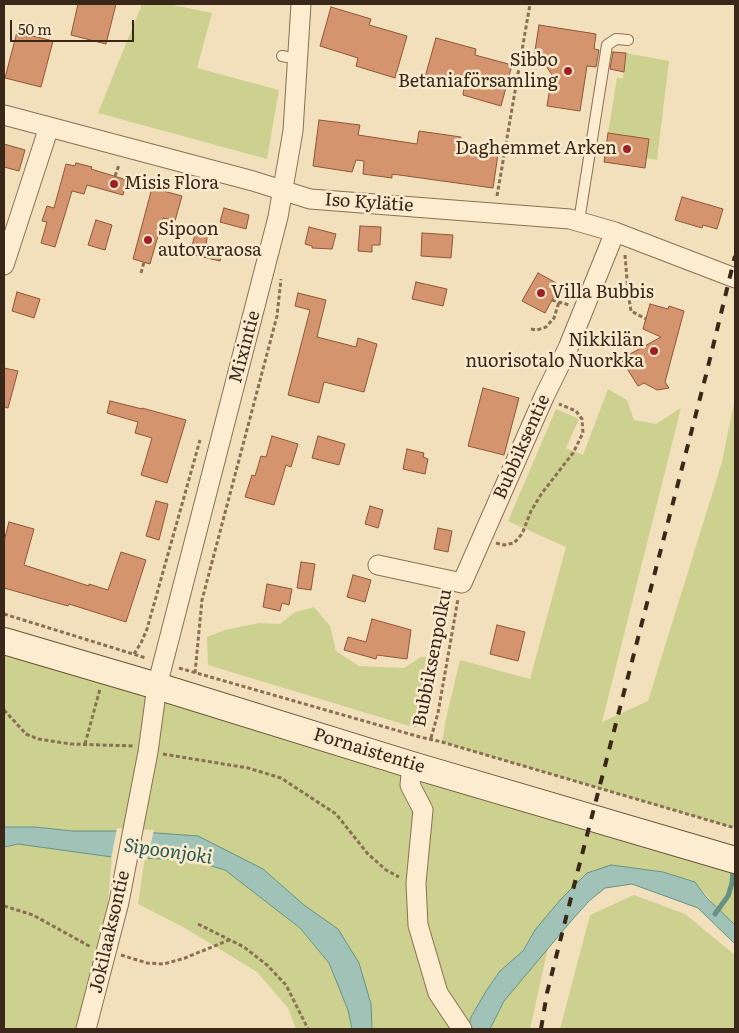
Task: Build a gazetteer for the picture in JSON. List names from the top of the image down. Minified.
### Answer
{"streets":{"street":["Iso Kylätie","Mixintie","Bubbiksentie","Pornaistentie","Jokilaaksontie"],"path":["Bubbiksenpolku"]},"crossings":[["Iso Kylätie","Mixintie"],["Iso Kylätie","Bubbiksentie"],["Mixintie","Pornaistentie"],["Mixintie","Jokilaaksontie"],["Bubbiksentie","Bubbiksenpolku"],["Pornaistentie","Jokilaaksontie"]],"water":["Sipoonjoki"],"places":["Sibbo Betaniaförsamling","Daghemmet Arken","Misis Flora","Sipoon autovaraosa","Villa Bubbis","Nikkilän nuorisotalo Nuorkka"],"scale_bar":"50 m"}
